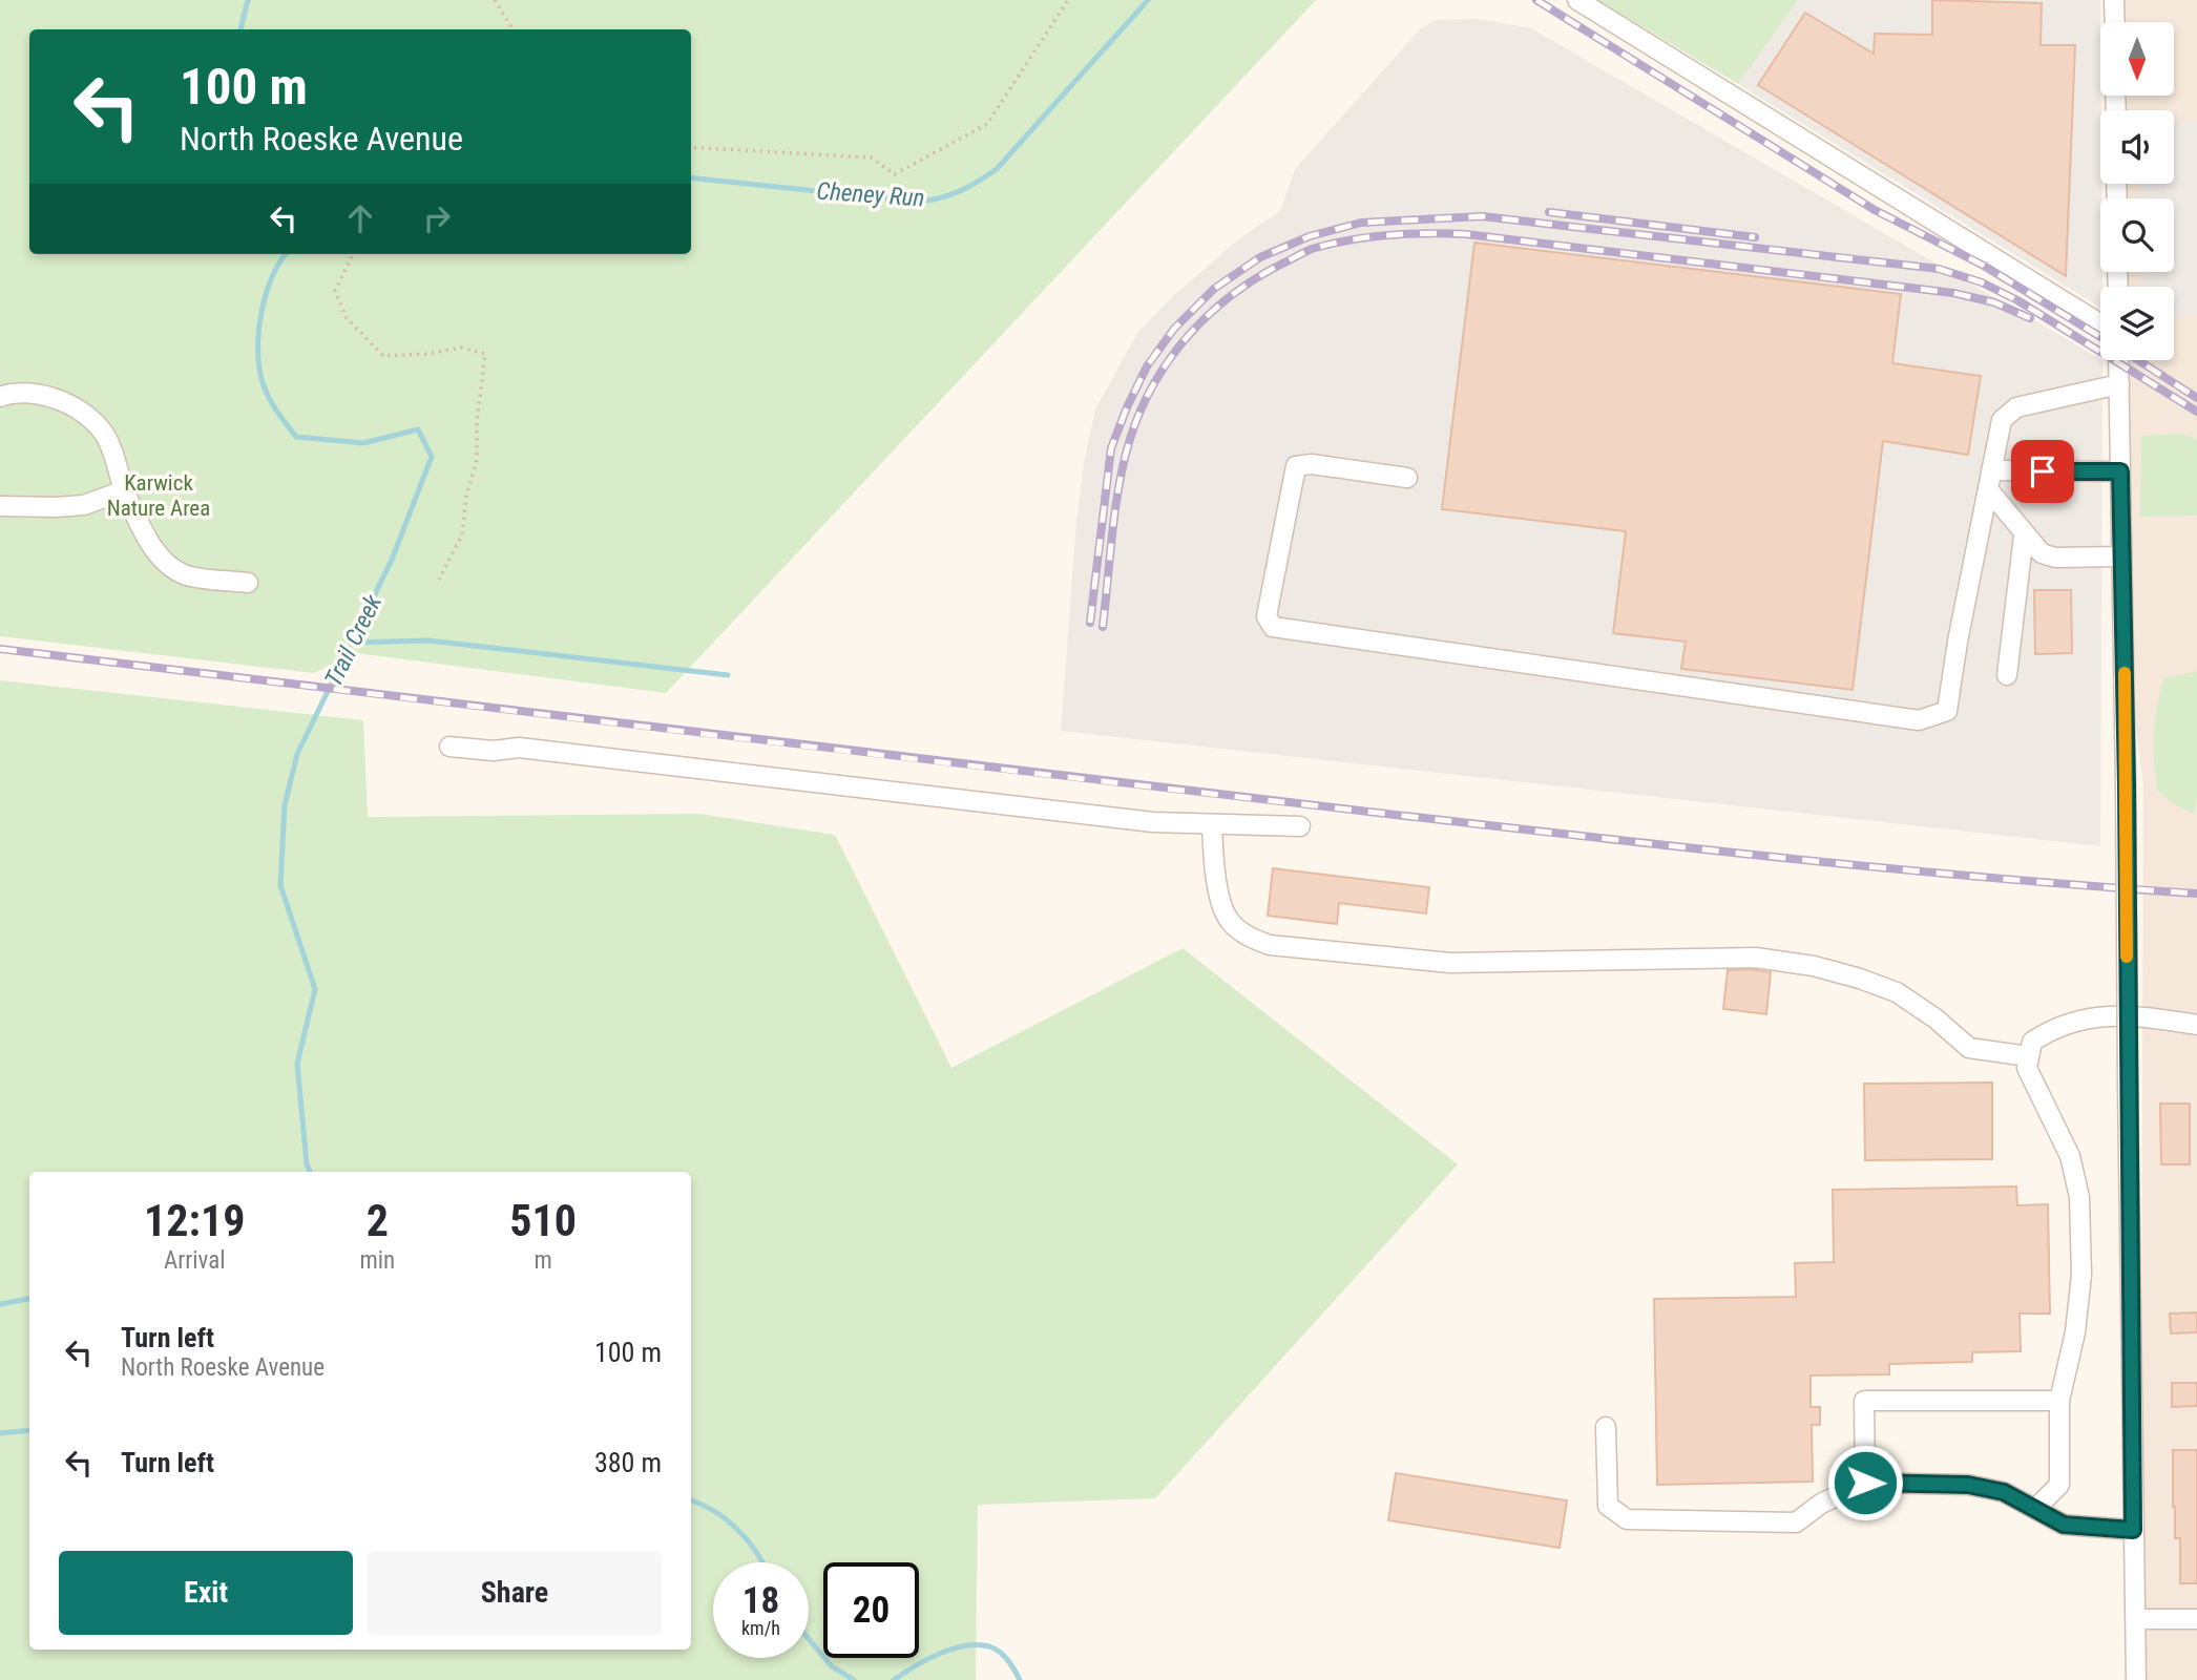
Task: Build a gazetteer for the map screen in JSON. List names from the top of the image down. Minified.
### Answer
{"water":["Cheney Run","Trail Creek"],"parks":["Karwick Nature Area"],"north":"bottom","page":{"turn":["100 m","North Roeske Avenue"],"eta":["12:19","Arrival","2","min","510","m"],"list":[{"name":"Turn left","note":"North Roeske Avenue","value":"100 m"},{"name":"Turn left","value":"380 m"}],"buttons":["Exit","Share"],"speed":"18 km/h","limit":"20"}}
